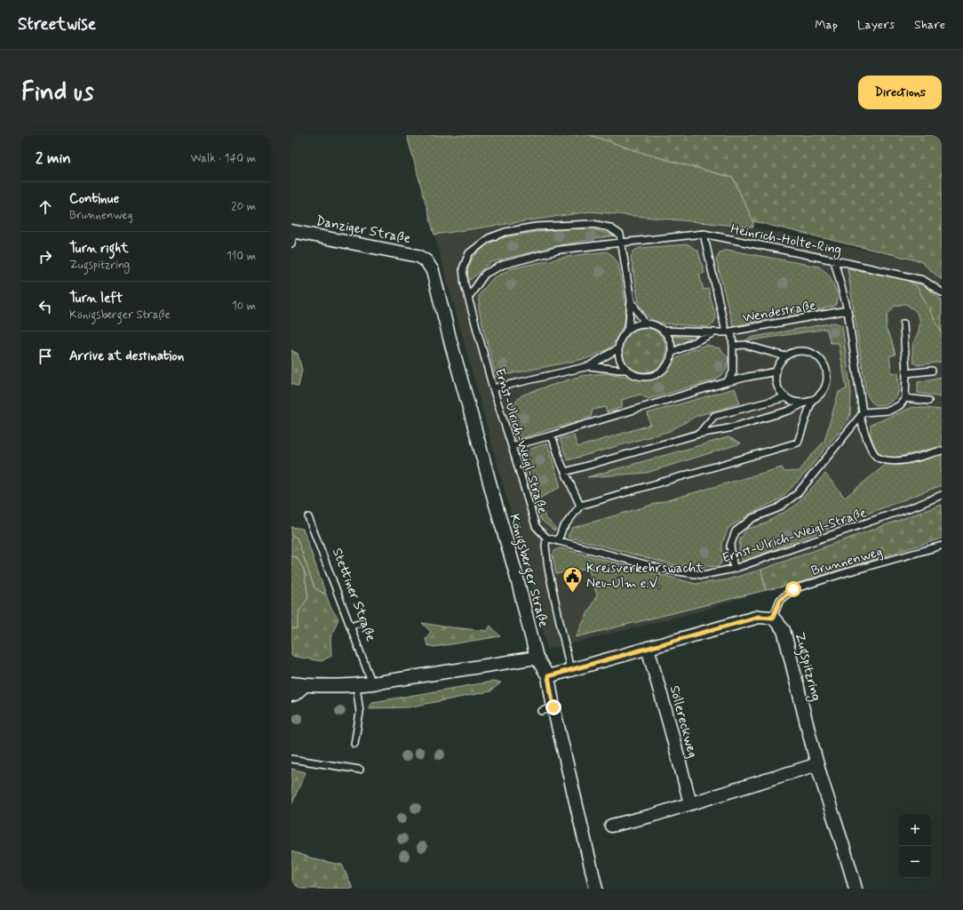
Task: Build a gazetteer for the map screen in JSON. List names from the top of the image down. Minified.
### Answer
{"streets":{"street":["Danziger Straße","Königsberger Straße","Zugspitzring","Söllereckweg"],"lane":["Heinrich-Holte-Ring","Wendestraße","Ernst-Ulrich-Weigl-Straße","Brunnenweg","Stettiner Straße"]},"crossings":[["Danziger Straße","Königsberger Straße"],["Heinrich-Holte-Ring","Ernst-Ulrich-Weigl-Straße"],["Brunnenweg","Zugspitzring"]],"places":{"public building":["Kreisverkehrswacht Neu-Ulm e.V."]},"page":{"header":"Streetwise","nav":["Map","Layers","Share"],"buttons":"Directions","title":"Find us","heading":["2 min","Walk · 140 m"],"list":[["Continue","Brunnenweg","20 m"],["Turn right","Zugspitzring","110 m"],["Turn left","Königsberger Straße","10 m"],"Arrive at destination"],"map_buttons":["+","−"]}}
